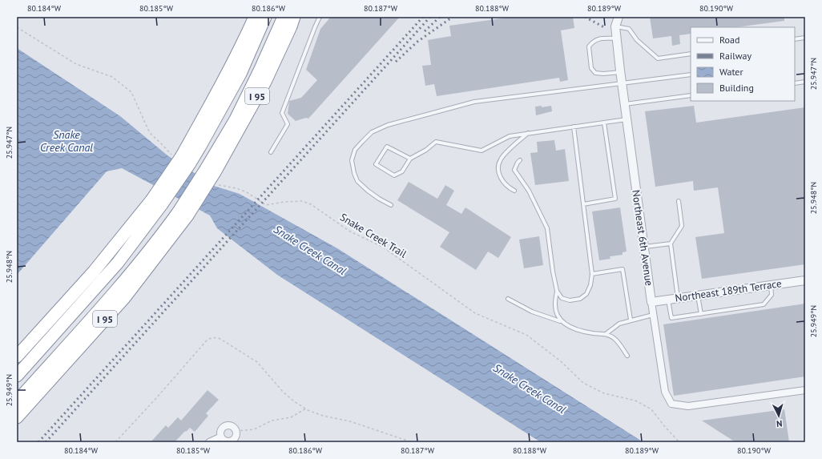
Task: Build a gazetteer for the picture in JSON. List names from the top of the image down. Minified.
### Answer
{"streets":{"highway":["I 95"],"street":["Northeast 6th Avenue","Northeast 189th Terrace"],"path":["Snake Creek Trail"]},"crossings":[["I 95","Snake Creek Trail"],["Northeast 6th Avenue","Northeast 189th Terrace"]],"water":["Snake Creek Canal"],"legend":["Road","Railway","Water","Building"],"north":"bottom","coordinates":["80.184°W","80.185°W","80.186°W","80.187°W","80.188°W","80.189°W","80.190°W","25.947°N","25.948°N","25.949°N"]}
